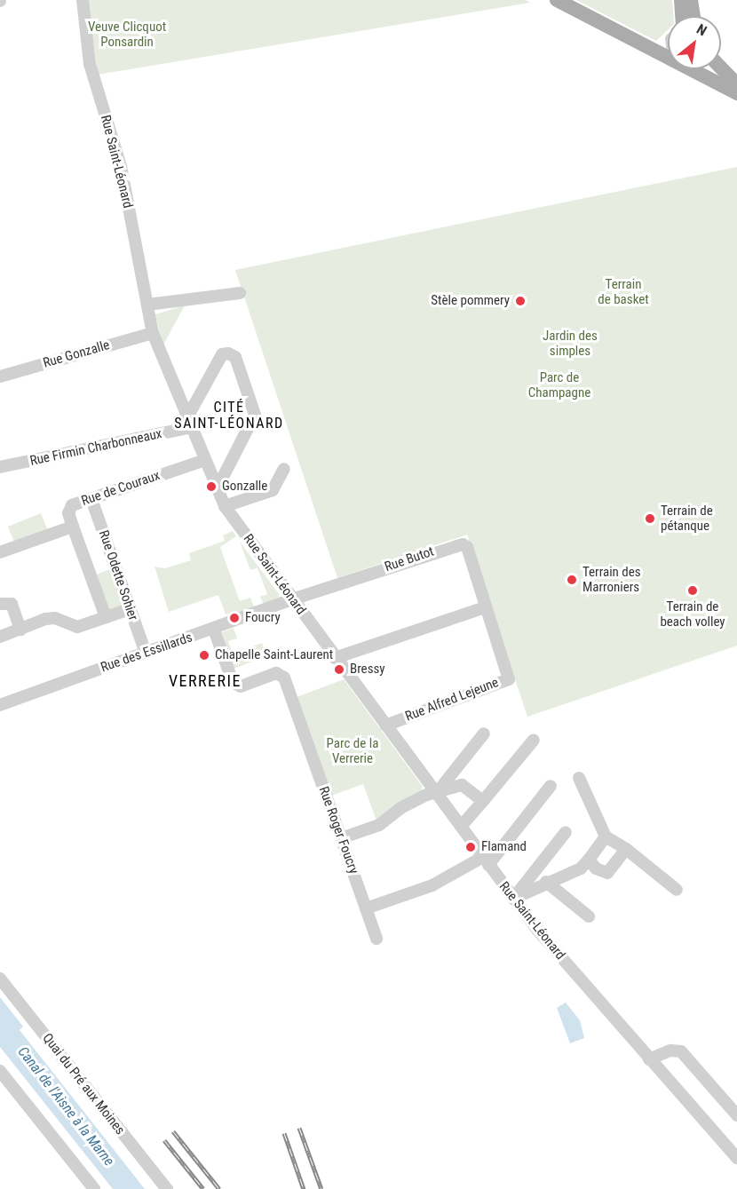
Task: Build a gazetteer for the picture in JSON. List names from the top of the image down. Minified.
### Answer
{"streets":{"street":["Rue Saint-Léonard","Rue Gonzalle","Rue Firmin Charbonneaux","Rue de Couraux","Rue Butot","Rue Odette Sohier","Rue des Essillards","Rue Alfred Lejeune","Rue Roger Foucry","Quai du Pré aux Moines"]},"crossings":[["Rue Saint-Léonard","Rue Gonzalle"],["Rue Saint-Léonard","Rue Firmin Charbonneaux"],["Rue Saint-Léonard","Rue de Couraux"],["Rue Saint-Léonard","Rue Butot"],["Rue Saint-Léonard","Rue des Essillards"],["Rue Saint-Léonard","Rue Alfred Lejeune"],["Rue de Couraux","Rue Odette Sohier"],["Rue Butot","Rue des Essillards"],["Rue Butot","Rue Alfred Lejeune"],["Rue Odette Sohier","Rue des Essillards"],["Rue des Essillards","Rue Roger Foucry"]],"districts":["CITÉ SAINT-LÉONARD","VERRERIE"],"water":["Canal de l'Aisne à la Marne"],"parks":["Veuve Clicquot Ponsardin","Terrain de basket","Jardin des simples","Parc de Champagne","Parc de la Verrerie"],"places":["Stèle pommery","Gonzalle","Terrain de pétanque","Terrain des Marroniers","Terrain de beach volley","Foucry","Chapelle Saint-Laurent","Bressy","Flamand"],"north":"top right"}
